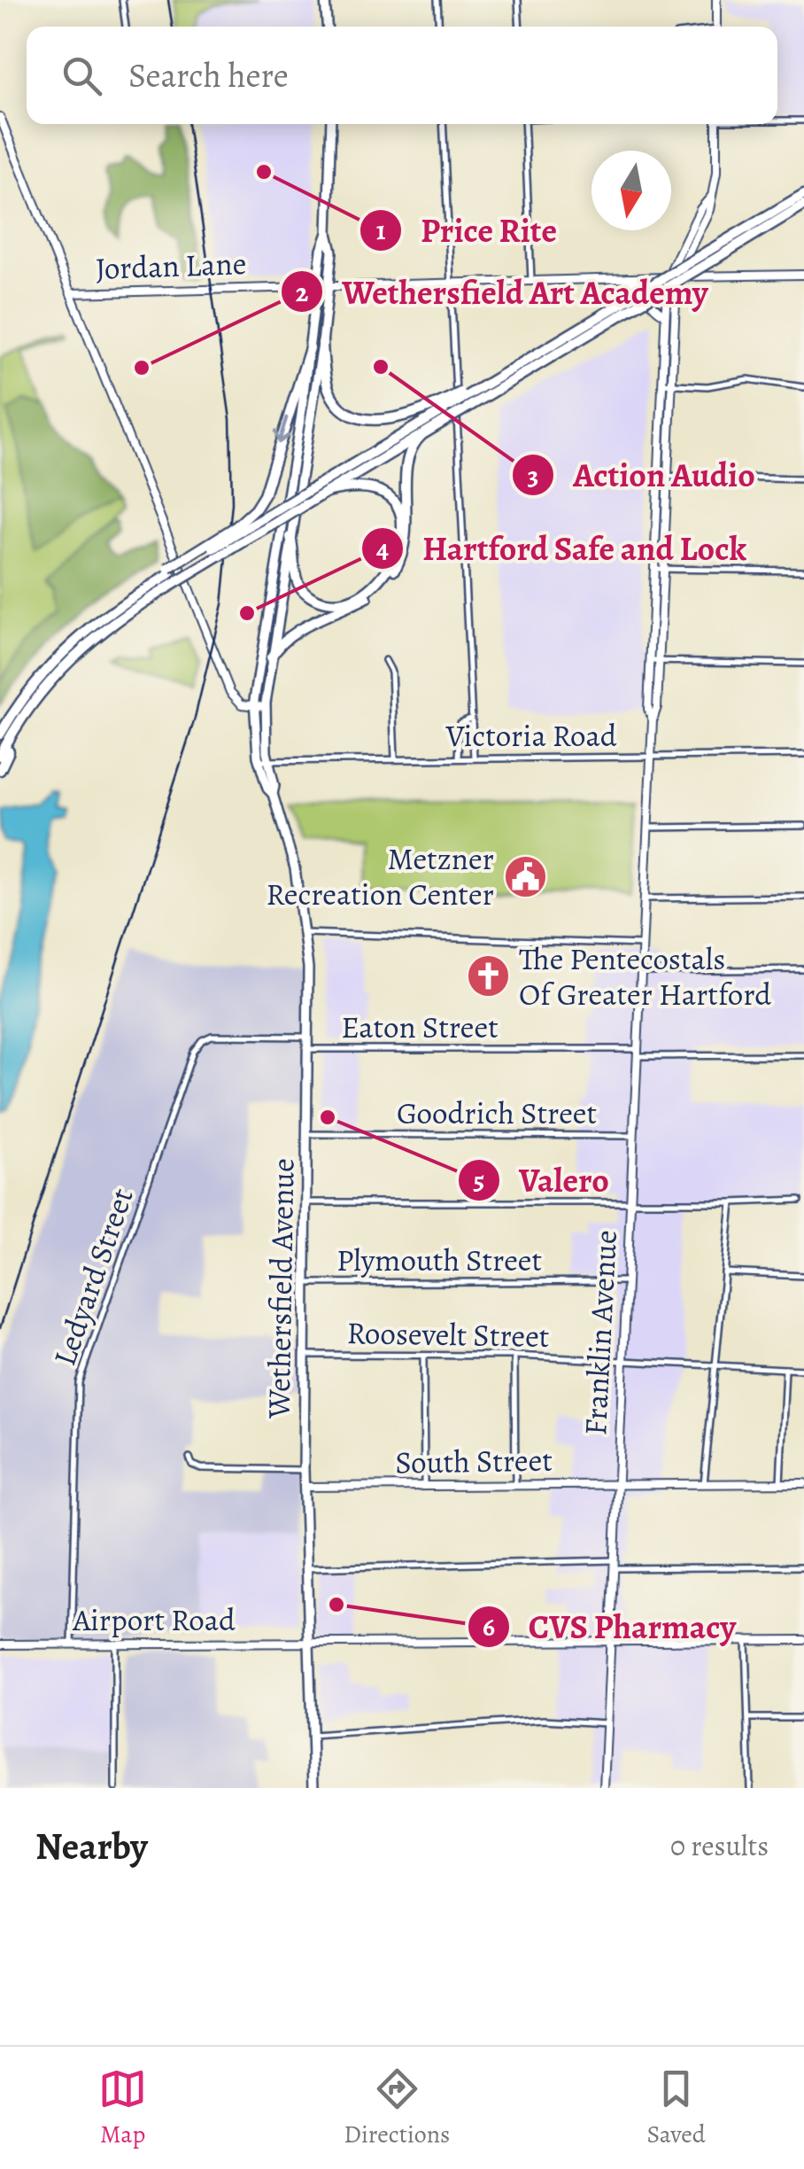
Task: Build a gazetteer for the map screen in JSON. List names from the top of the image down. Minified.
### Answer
{"streets":{"main road":["Jordan Lane","Wethersfield Avenue","Franklin Avenue","South Street","Airport Road"],"street":["Victoria Road","Eaton Street","Goodrich Street","Plymouth Street","Ledyard Street","Roosevelt Street"]},"crossings":[["Victoria Road","Wethersfield Avenue"],["Victoria Road","Franklin Avenue"],["Eaton Street","Wethersfield Avenue"],["Eaton Street","Franklin Avenue"],["Goodrich Street","Wethersfield Avenue"],["Goodrich Street","Franklin Avenue"],["Plymouth Street","Wethersfield Avenue"],["Plymouth Street","Franklin Avenue"],["Ledyard Street","Wethersfield Avenue"],["Ledyard Street","Airport Road"],["Wethersfield Avenue","Roosevelt Street"],["Wethersfield Avenue","South Street"],["Wethersfield Avenue","Airport Road"],["Franklin Avenue","Roosevelt Street"],["Franklin Avenue","South Street"],["Franklin Avenue","Airport Road"]],"places":{"other":["Price Rite","Action Audio","Wethersfield Art Academy","Hartford Safe and Lock","Valero","CVS Pharmacy"],"public building":["Metzner Recreation Center"],"church":["The Pentecostals Of Greater Hartford"]},"north":"bottom","page":{"search":"Search here","heading":["Nearby","0 results"],"nav":["Map","Directions","Saved"]}}
